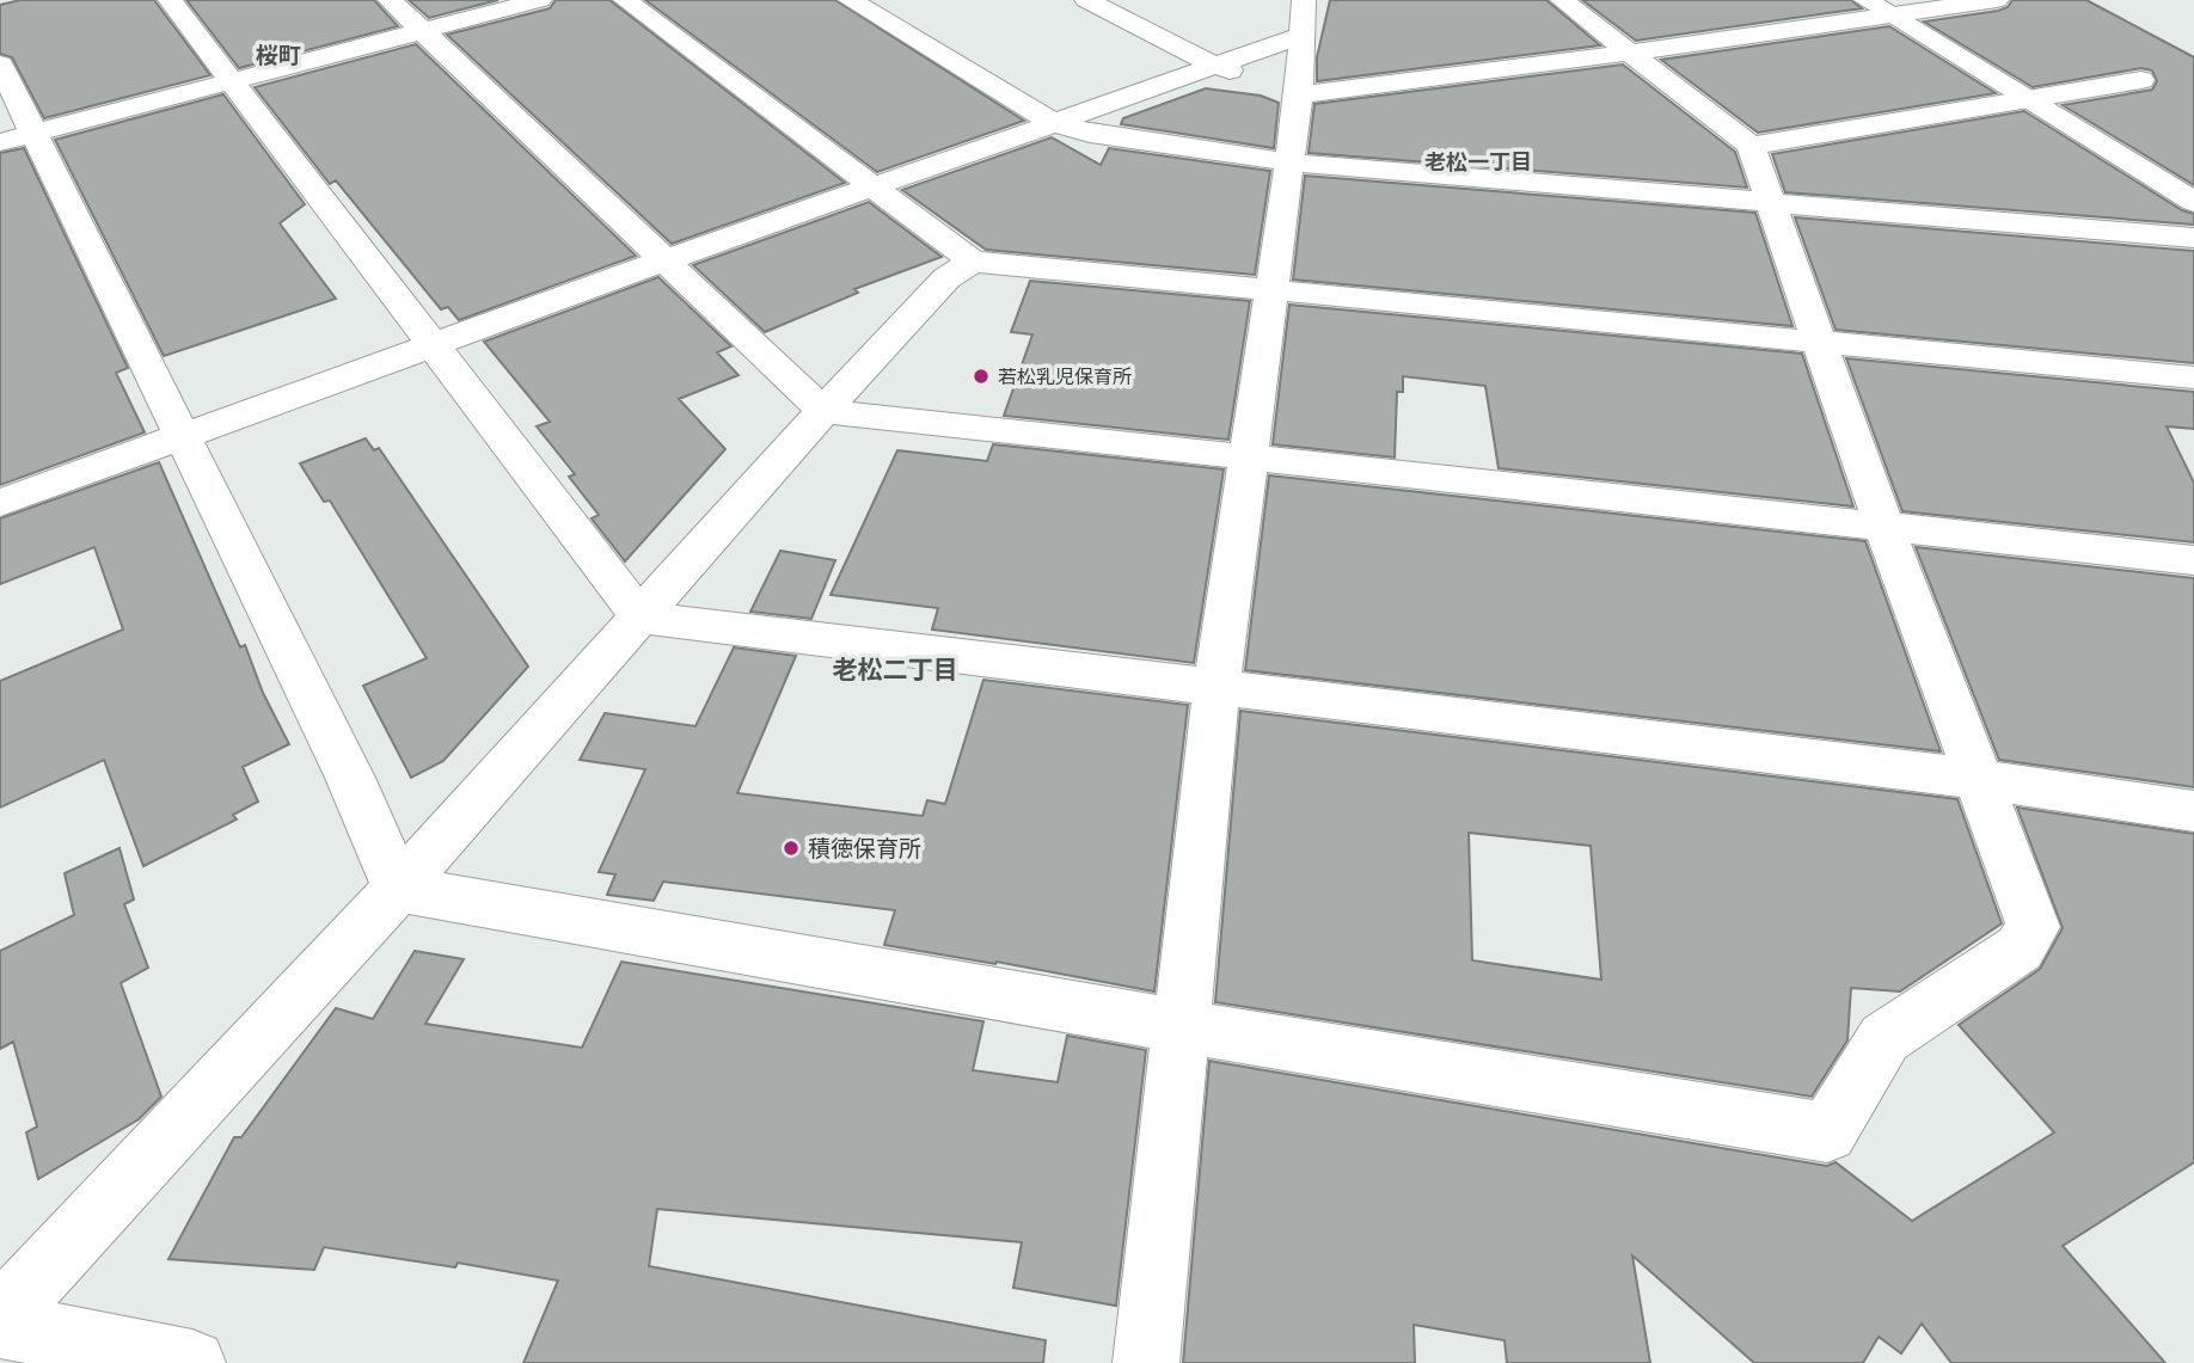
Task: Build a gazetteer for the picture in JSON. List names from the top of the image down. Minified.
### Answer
{"districts":["桜町","老松一丁目","老松二丁目"],"places":["若松乳児保育所","積徳保育所"]}
